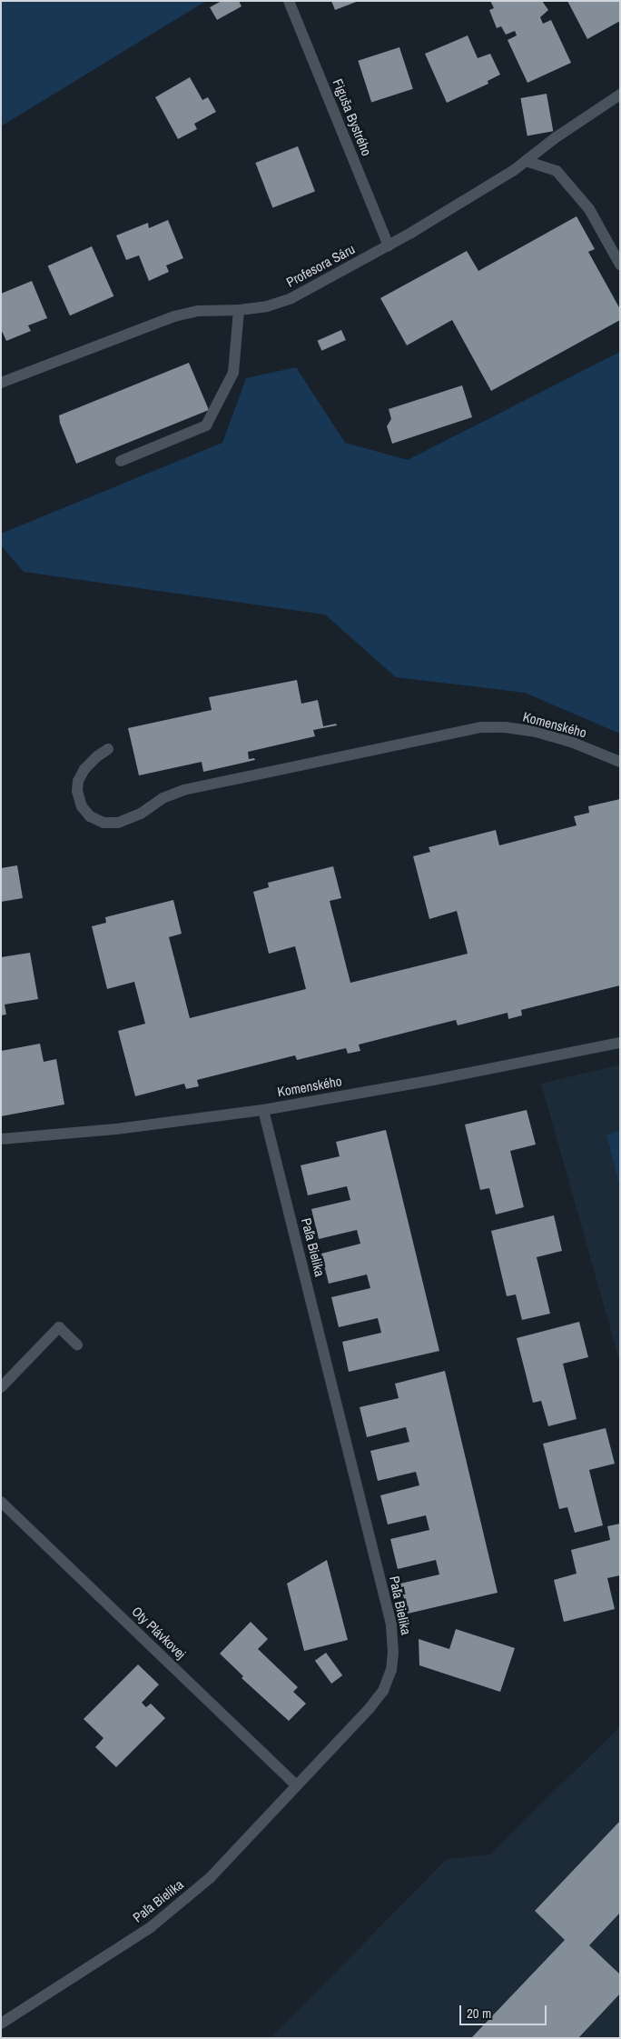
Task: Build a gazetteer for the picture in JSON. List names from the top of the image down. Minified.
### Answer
{"streets":{"street":["Figuša Bystrého","Profesora Sáru","Komenského","Paľa Bielika","Oty Plávkovej"]},"crossings":[["Figuša Bystrého","Profesora Sáru"],["Komenského","Paľa Bielika"],["Paľa Bielika","Oty Plávkovej"]],"scale_bar":"20 m"}
